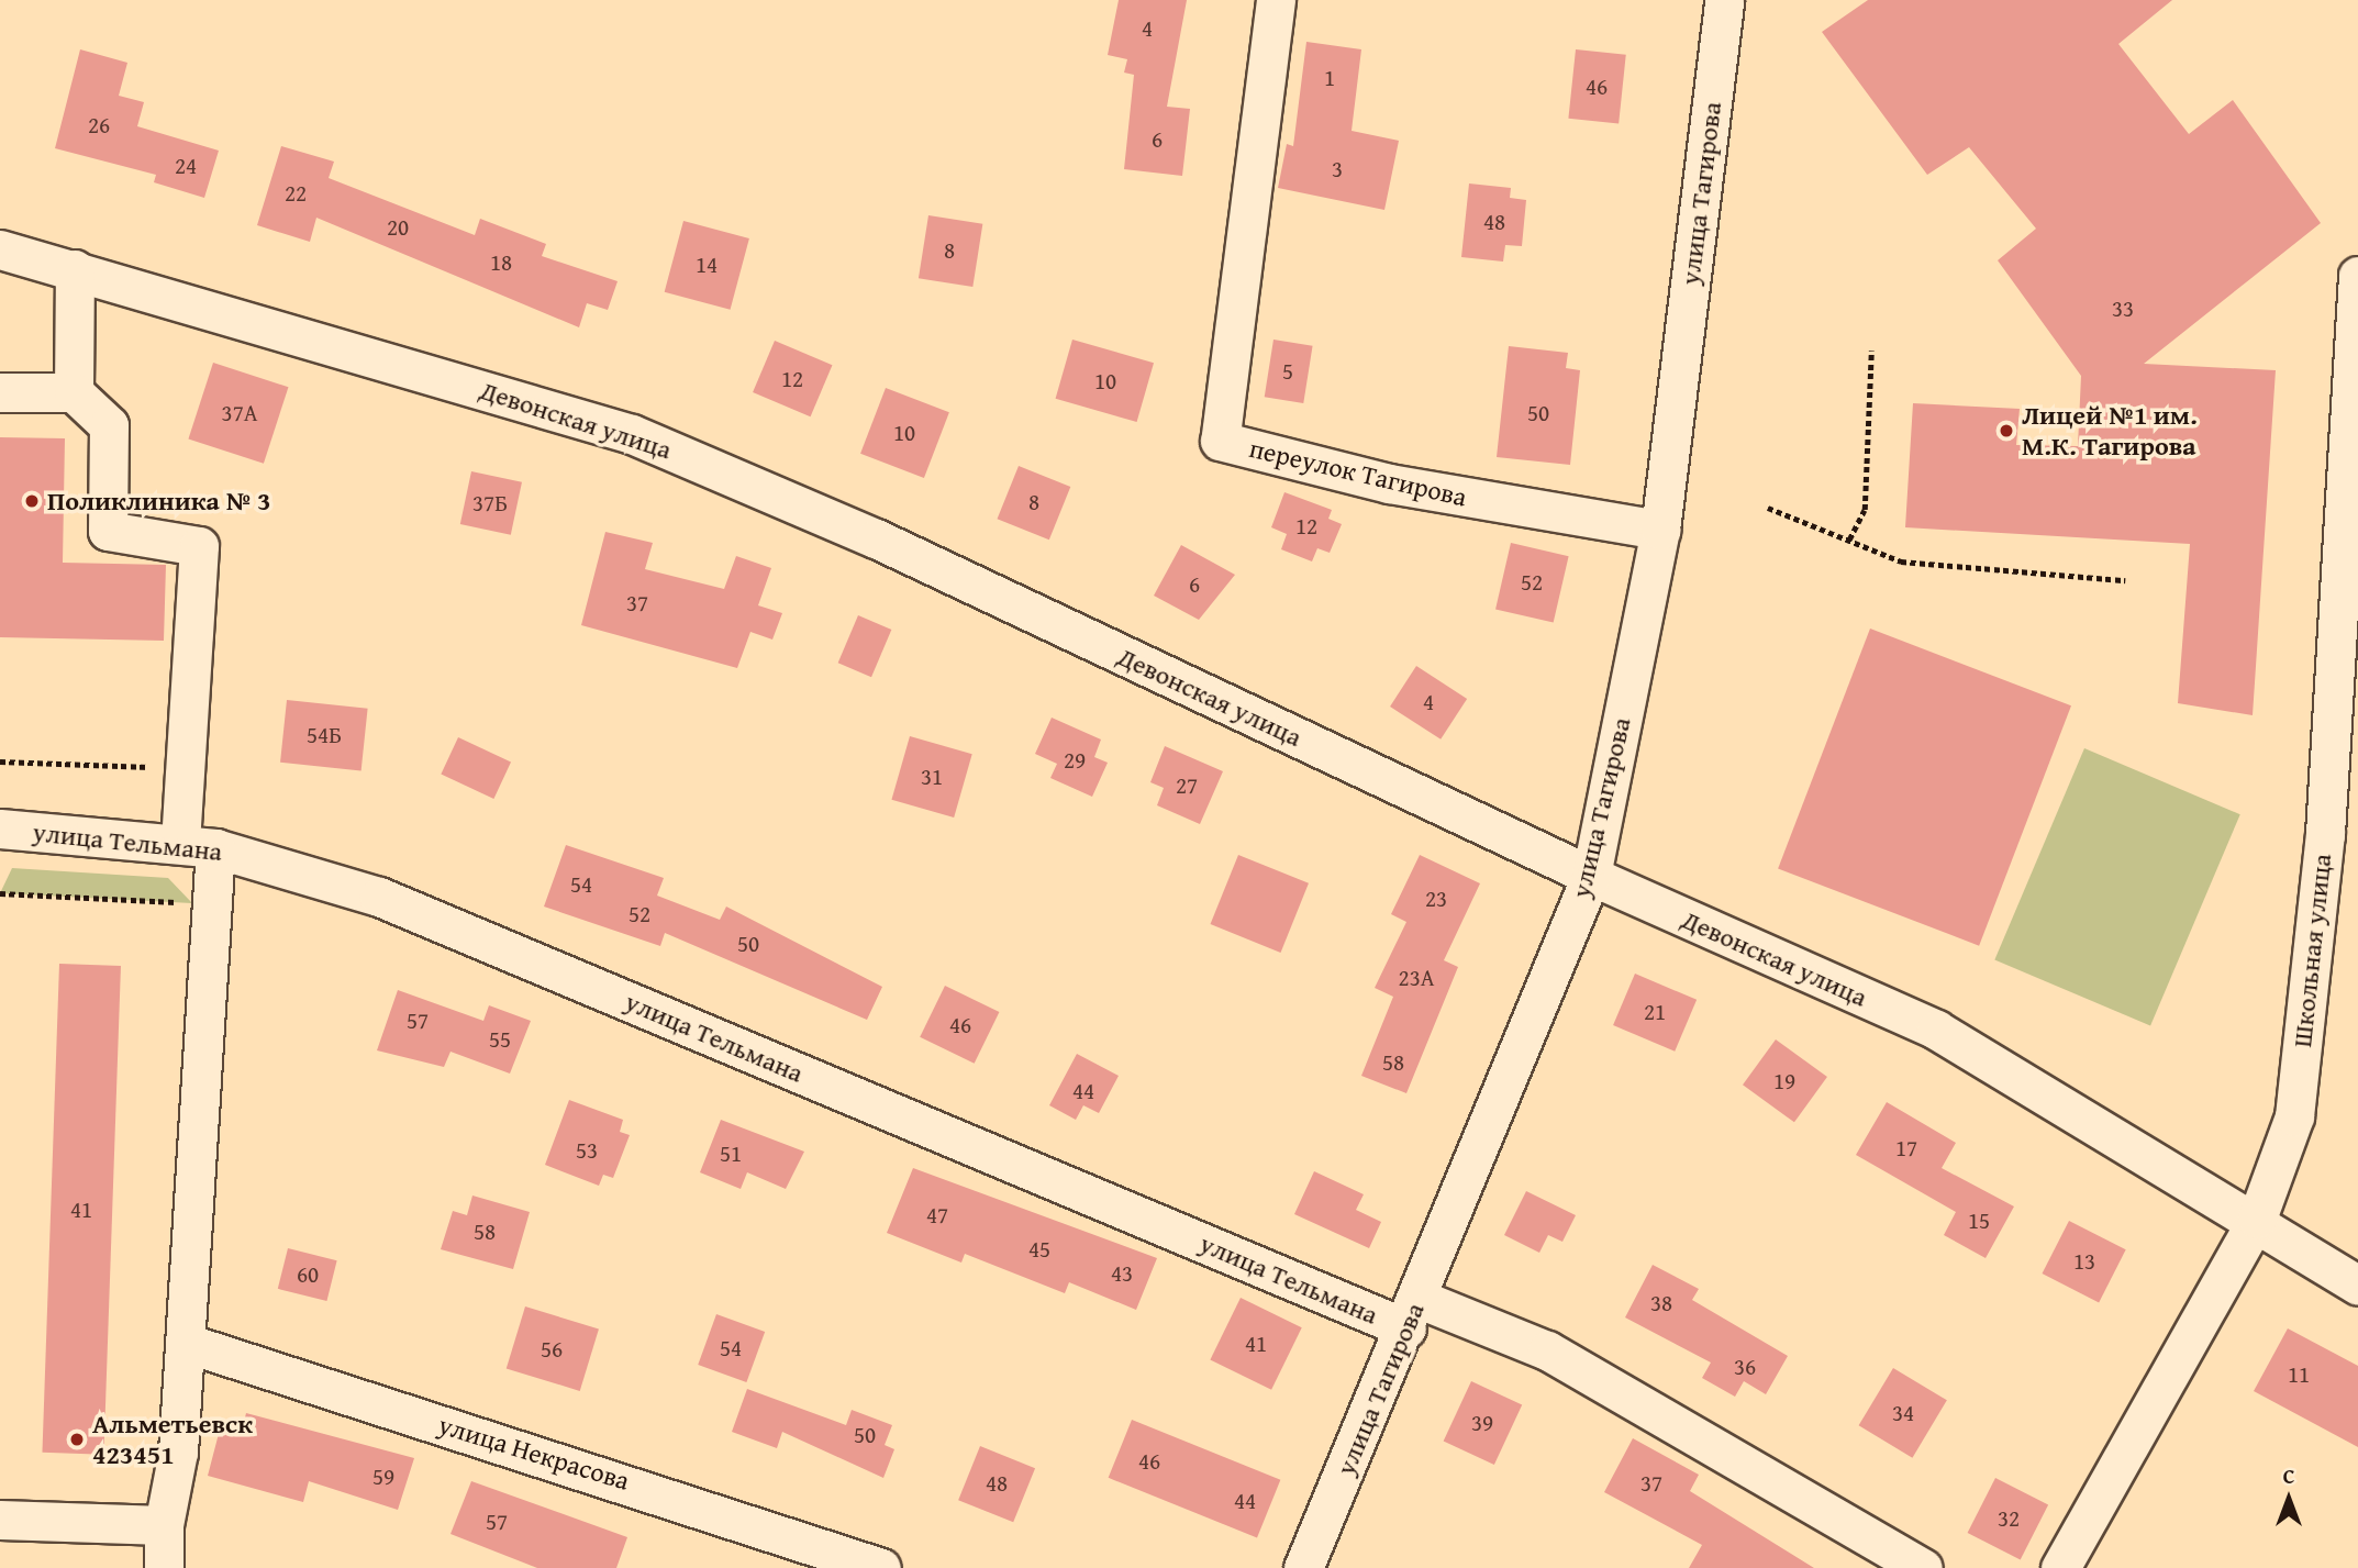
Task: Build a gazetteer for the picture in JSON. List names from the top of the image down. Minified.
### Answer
{"streets":{"street":["улица Тагирова","Девонская улица","переулок Тагирова","улица Тельмана","Школьная улица","улица Некрасова"]},"crossings":[["улица Тагирова","Девонская улица"],["улица Тагирова","переулок Тагирова"],["улица Тагирова","улица Тельмана"],["Девонская улица","Школьная улица"]],"places":["Лицей №1 им. М.К. Тагирова","Поликлиника № 3","Альметьевск 423451"],"house_numbers":["4","1","46","26","6","24","3","22","48","20","8","18","14","33","5","12","10","37А","50","10","8","37Б","12","52","6","37","4","54Б","29","31","27","54","23","52","50","23А","21","57","46","55","58","19","44","17","53","51","41","47","15","58","45","13","43","60","38","41","54","56","36","11","34","39","50","46","59","48","37","44","32","57"],"north":"top"}
